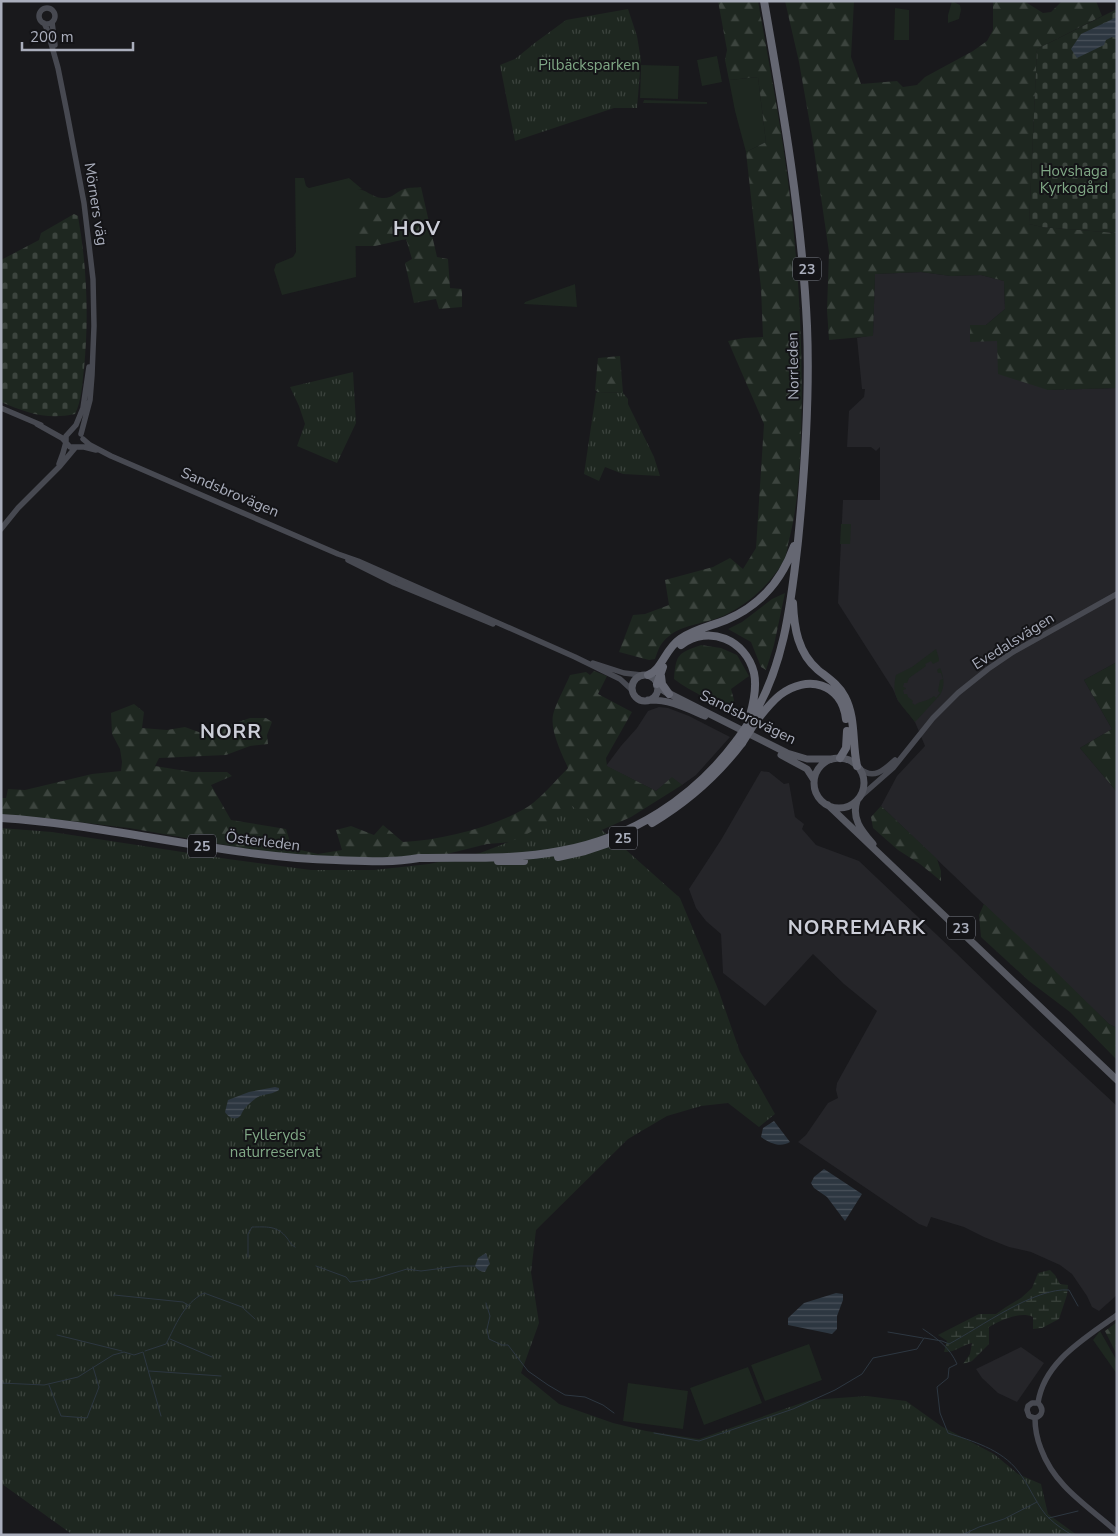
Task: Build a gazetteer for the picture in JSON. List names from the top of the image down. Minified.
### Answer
{"streets":{"highway":["23","Norrleden","25","Österleden"],"main road":["Mörners väg","Sandsbrovägen","Evedalsvägen"]},"crossings":[["Mörners väg","Sandsbrovägen"],["23","Norrleden"],["23","Sandsbrovägen"],["23","Evedalsvägen"],["Norrleden","Österleden"],["Sandsbrovägen","Evedalsvägen"]],"districts":["HOV","NORR","NORREMARK"],"parks":["Pilbäcksparken","Hovshaga Kyrkogård","Fylleryds naturreservat"],"scale_bar":"200 m"}
